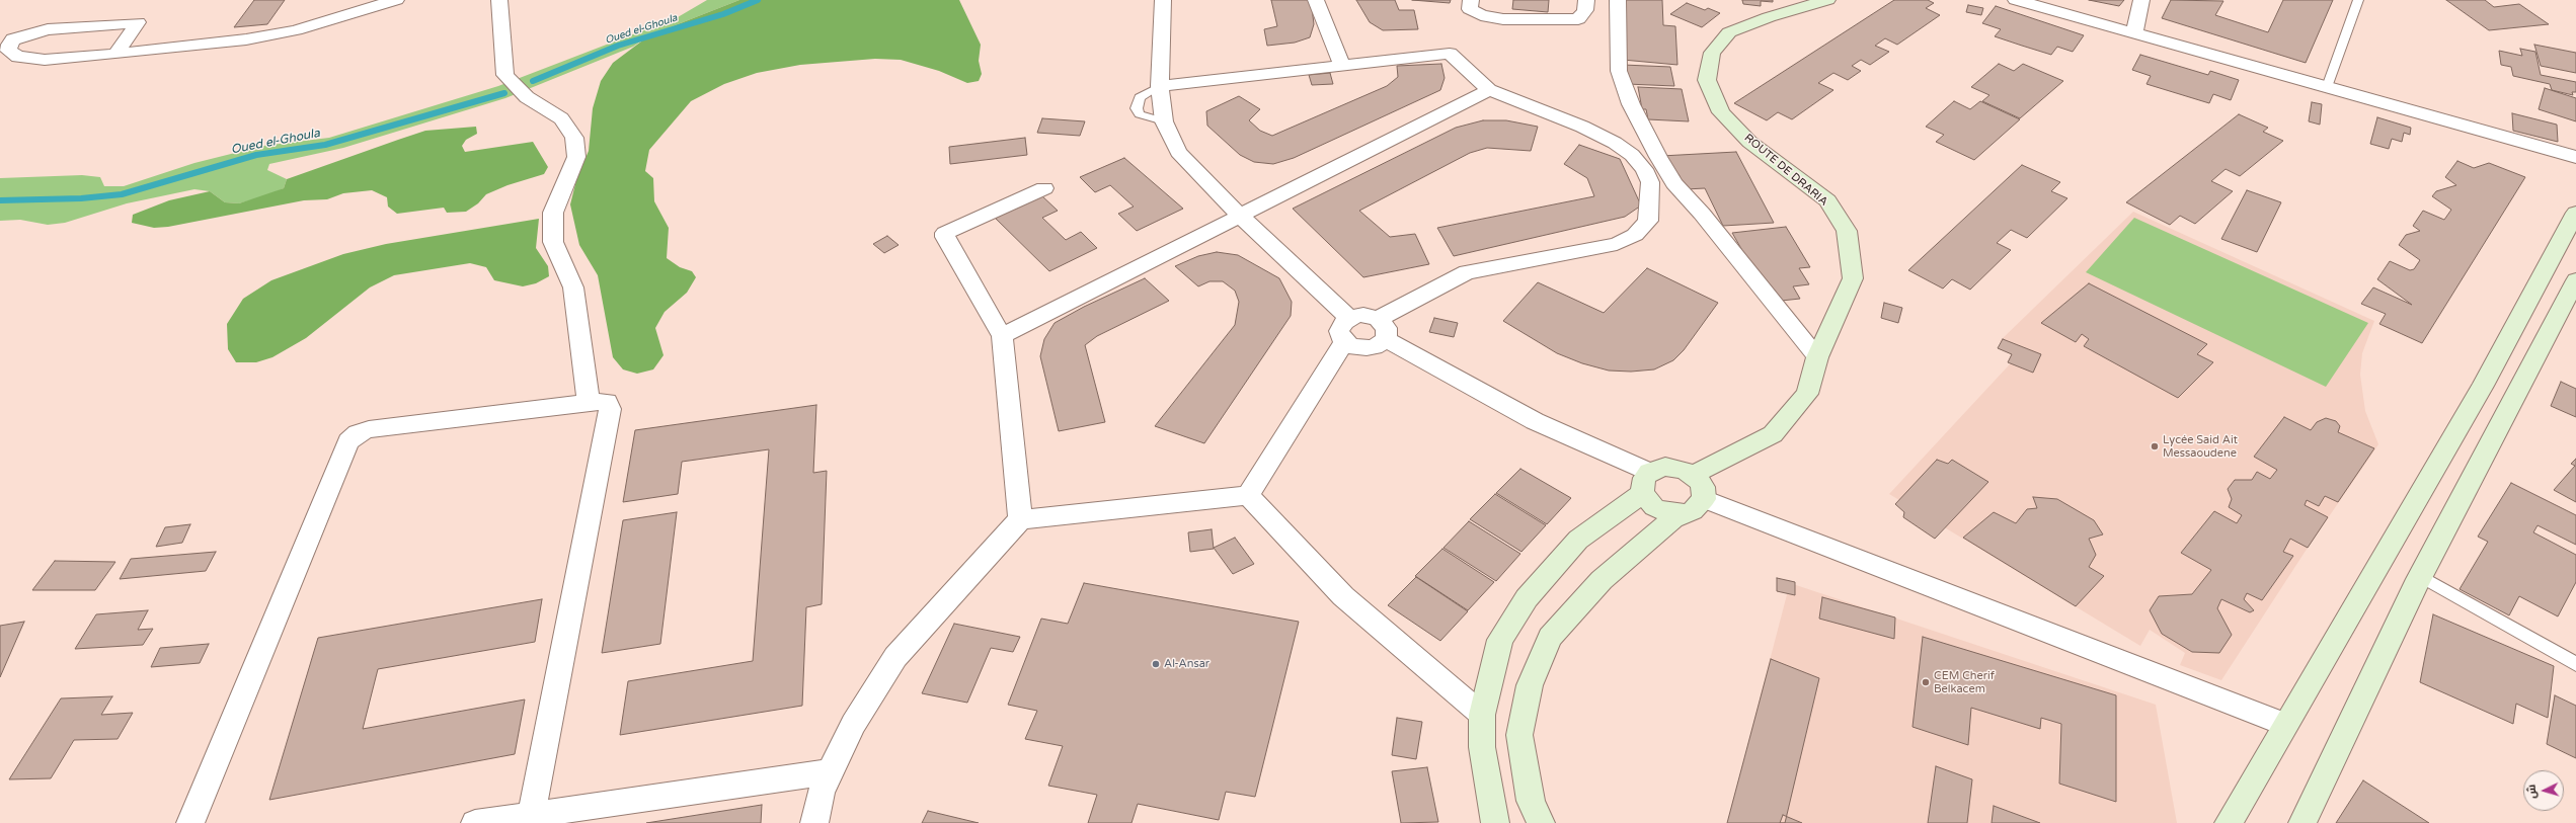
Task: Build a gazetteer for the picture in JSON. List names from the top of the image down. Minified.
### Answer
{"streets":{"main road":["ROUTE DE DRARIA"]},"water":["Oued el-Ghoula"],"places":["Lycée Said Ait Messaoudene","Al-Ansar","CEM Cherif Belkacem"],"north":"left"}
